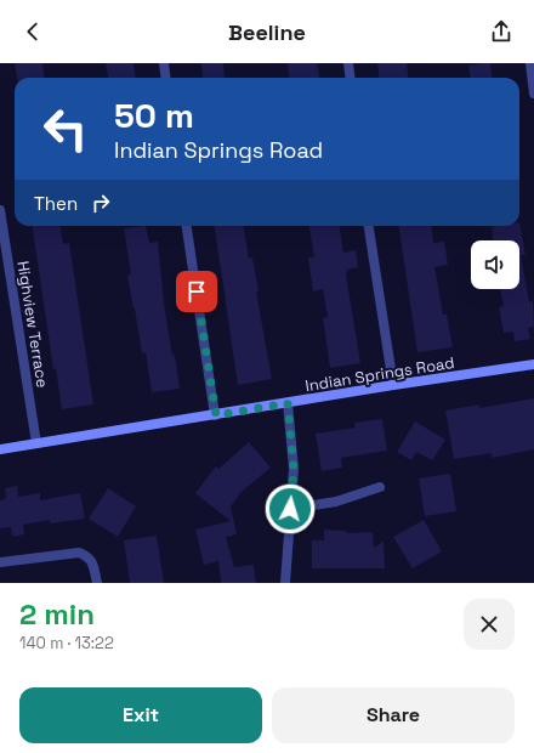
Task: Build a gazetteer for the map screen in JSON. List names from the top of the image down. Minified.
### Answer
{"streets":{"street":["Highview Terrace","Indian Springs Road"]},"crossings":[["Highview Terrace","Indian Springs Road"]],"page":{"header":"Beeline","turn":["50 m","Indian Springs Road"],"then":"Then","heading":["2 min","140 m · 13:22"],"buttons":["Exit","Share"]}}
